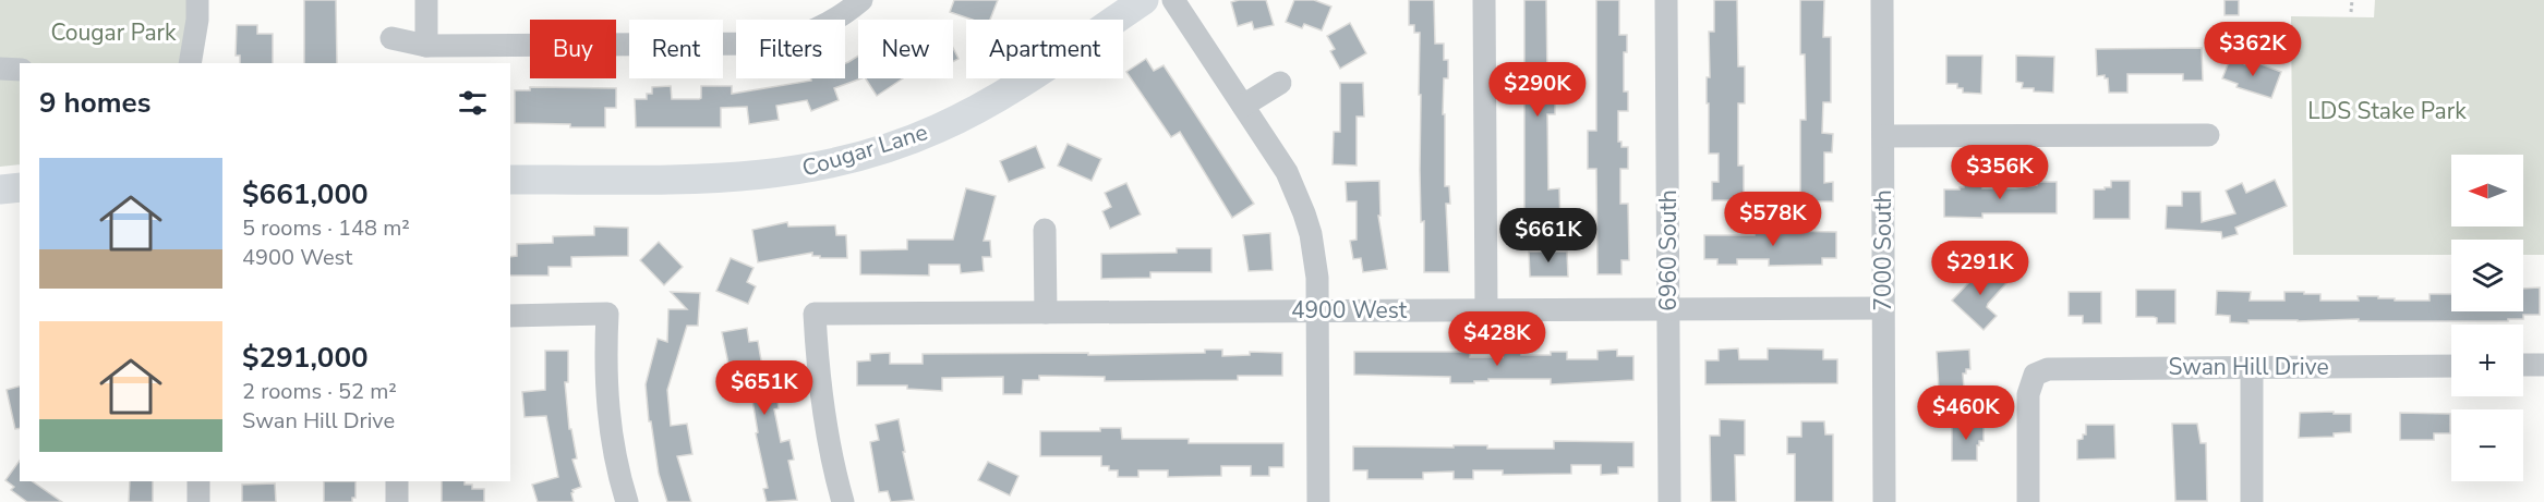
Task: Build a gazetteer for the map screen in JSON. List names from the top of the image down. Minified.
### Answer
{"streets":{"main road":["Cougar Lane"],"street":["6960 South","7000 South","4900 West","Swan Hill Drive"]},"crossings":[["6960 South","4900 West"],["7000 South","4900 West"]],"parks":["Cougar Park","LDS Stake Park"],"north":"left","page":{"chip":["Buy","Rent","Filters","New","Apartment"],"price":["$362K","$290K","$356K","$578K","$661K","$291K","$428K","$651K","$460K"],"heading":"9 homes","list":[{"name":"$661,000","note":"5 rooms · 148 m² · 4900 West"},{"name":"$291,000","note":"2 rooms · 52 m² · Swan Hill Drive"}],"map_buttons":["+","−"]}}
